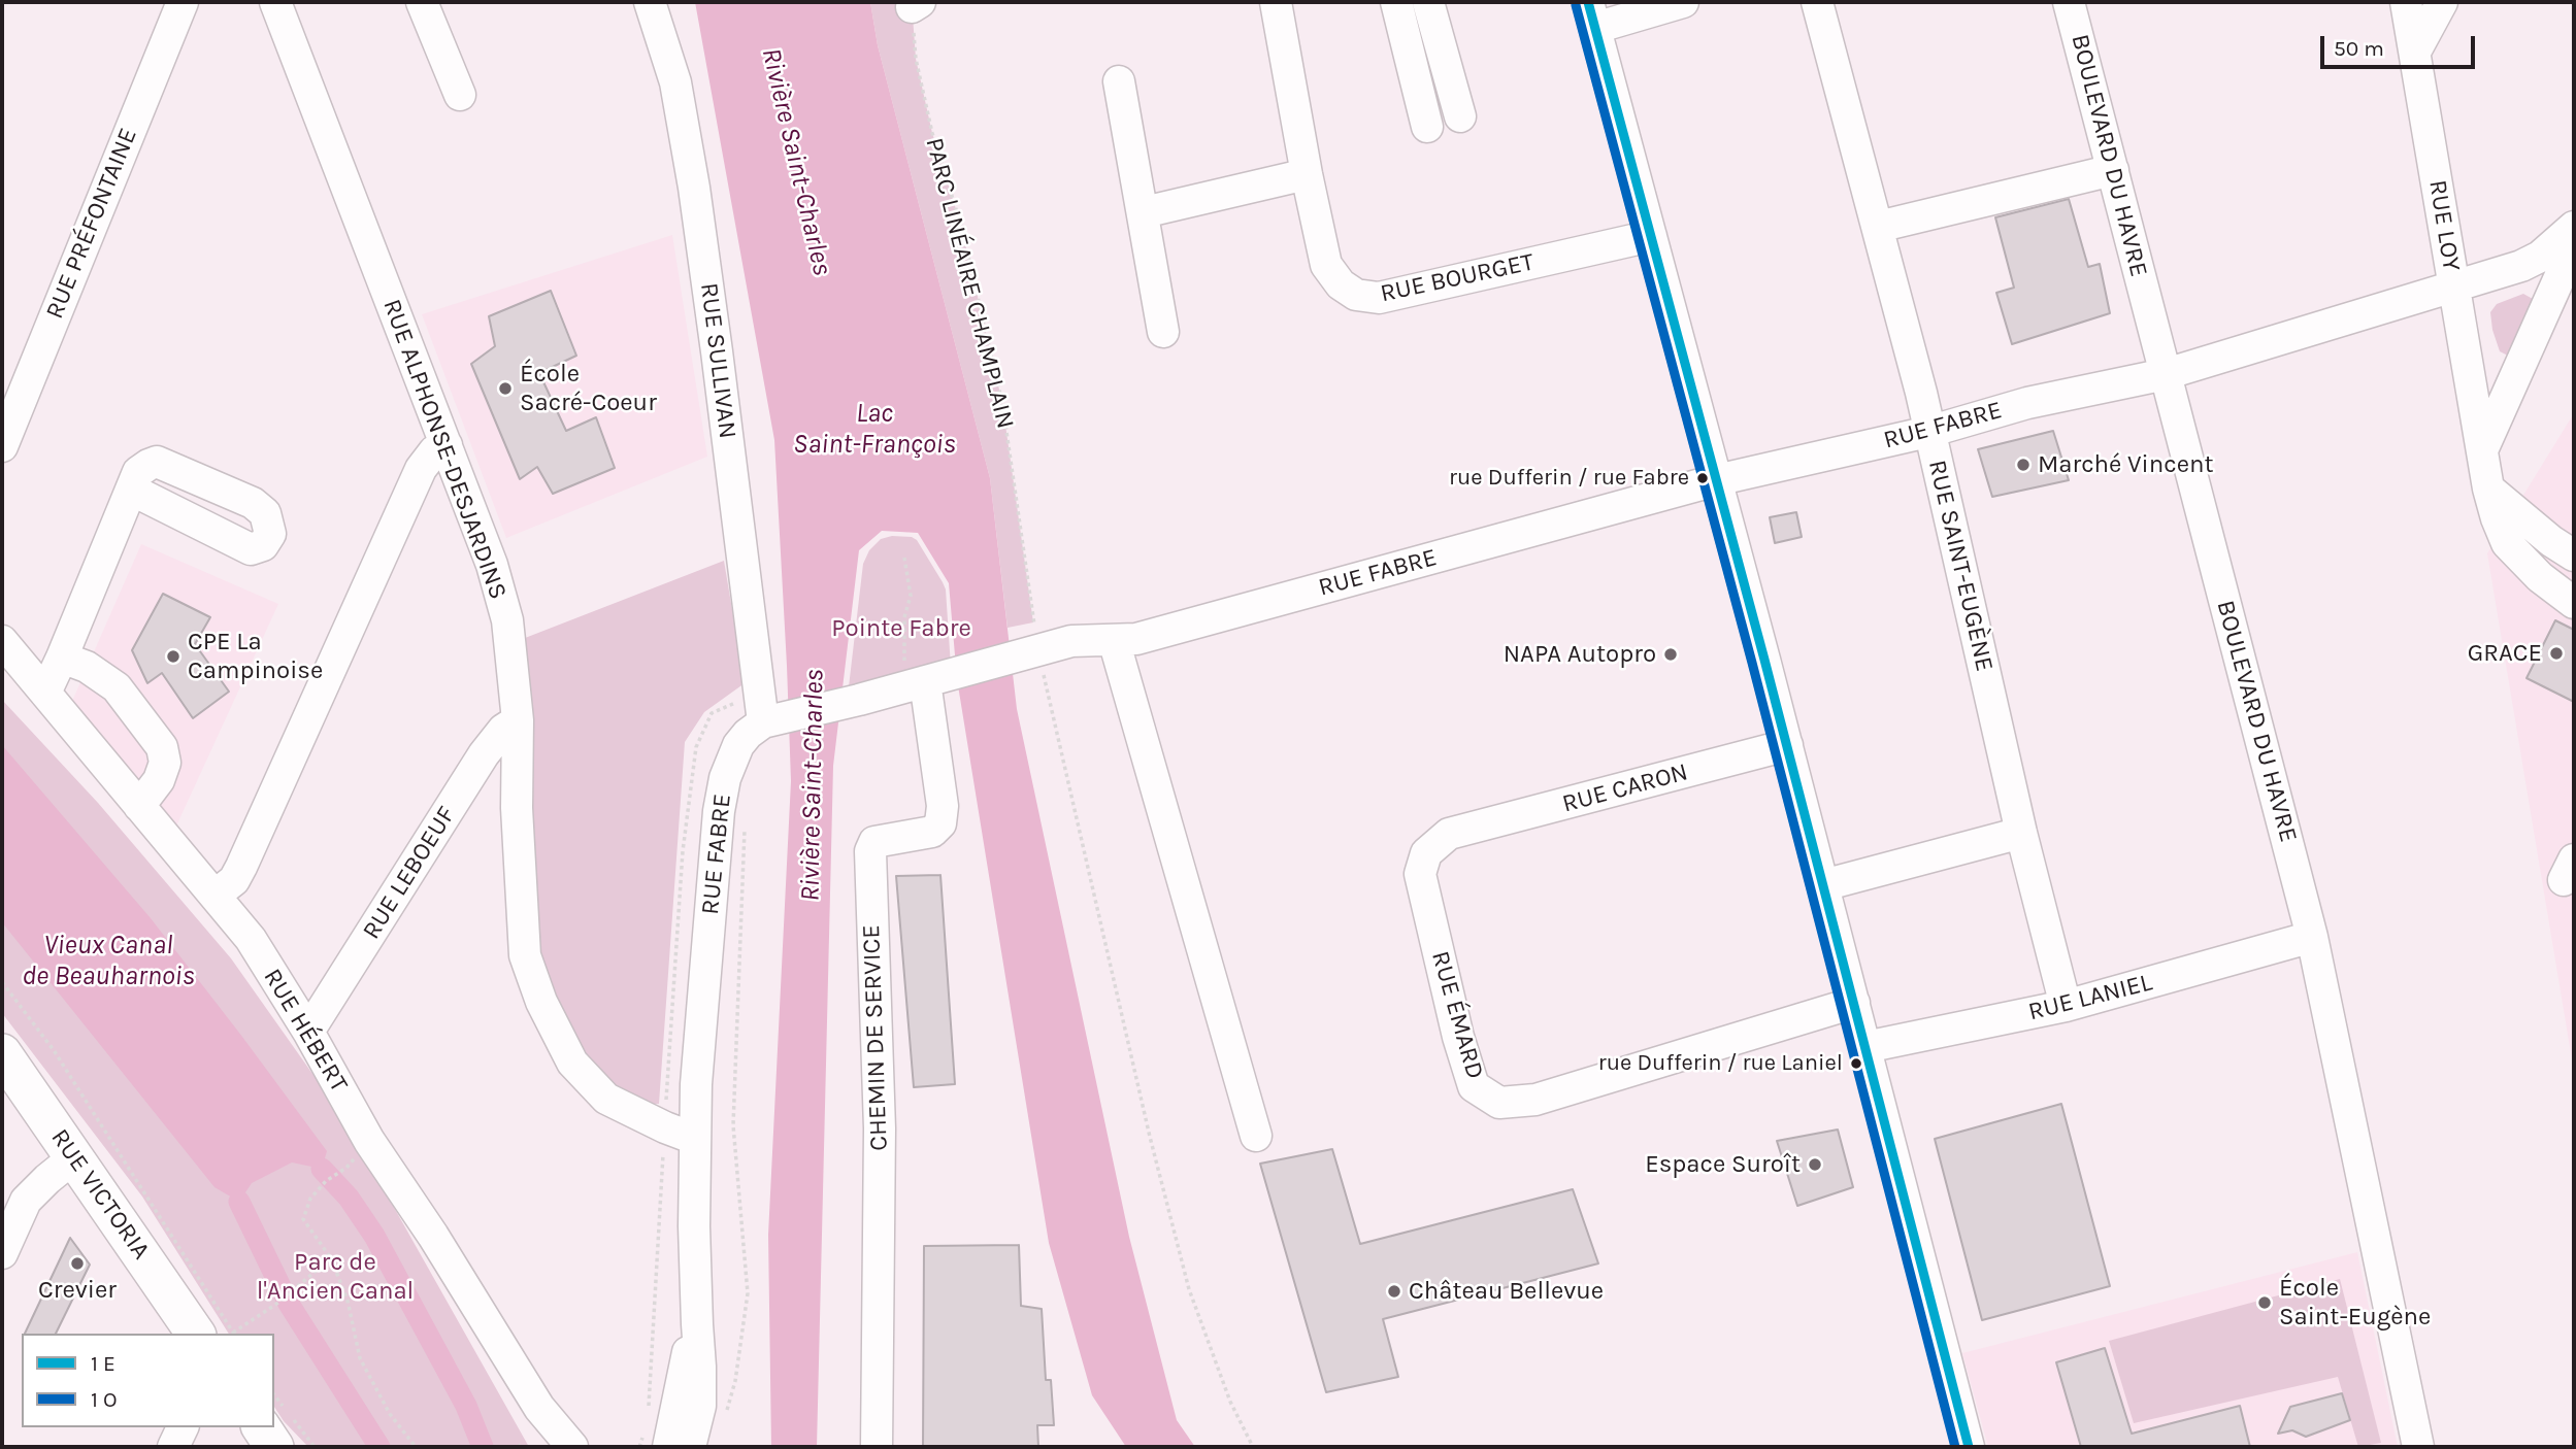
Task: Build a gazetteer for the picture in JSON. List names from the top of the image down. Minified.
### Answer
{"streets":{"main road":["RUE VICTORIA"],"street":["BOULEVARD DU HAVRE","RUE PRÉFONTAINE","RUE LOY","RUE BOURGET","RUE SULLIVAN","RUE FABRE","RUE ALPHONSE-DESJARDINS","RUE SAINT-EUGÈNE","RUE CARON","RUE LEBOEUF","RUE LANIEL","RUE ÉMARD","RUE HÉBERT","CHEMIN DE SERVICE"],"path":["PARC LINÉAIRE CHAMPLAIN"]},"crossings":[["BOULEVARD DU HAVRE","RUE FABRE"],["BOULEVARD DU HAVRE","RUE LANIEL"],["RUE LOY","RUE FABRE"],["PARC LINÉAIRE CHAMPLAIN","RUE FABRE"],["RUE SULLIVAN","RUE FABRE"],["RUE FABRE","RUE ALPHONSE-DESJARDINS"],["RUE FABRE","RUE SAINT-EUGÈNE"],["RUE FABRE","CHEMIN DE SERVICE"],["RUE ALPHONSE-DESJARDINS","RUE LEBOEUF"],["RUE SAINT-EUGÈNE","RUE LANIEL"],["RUE CARON","RUE ÉMARD"],["RUE LEBOEUF","RUE HÉBERT"]],"water":["Rivière Saint-Charles","Lac Saint-François","Vieux Canal de Beauharnois"],"parks":["Pointe Fabre","Parc de l'Ancien Canal"],"places":["École Sacré-Coeur","Marché Vincent","rue Dufferin / rue Fabre","GRACE","NAPA Autopro","CPE La Campinoise","rue Dufferin / rue Laniel","Espace Suroît","Crevier","Château Bellevue","École Saint-Eugène"],"legend":["1 E","1 O"],"scale_bar":"50 m"}
